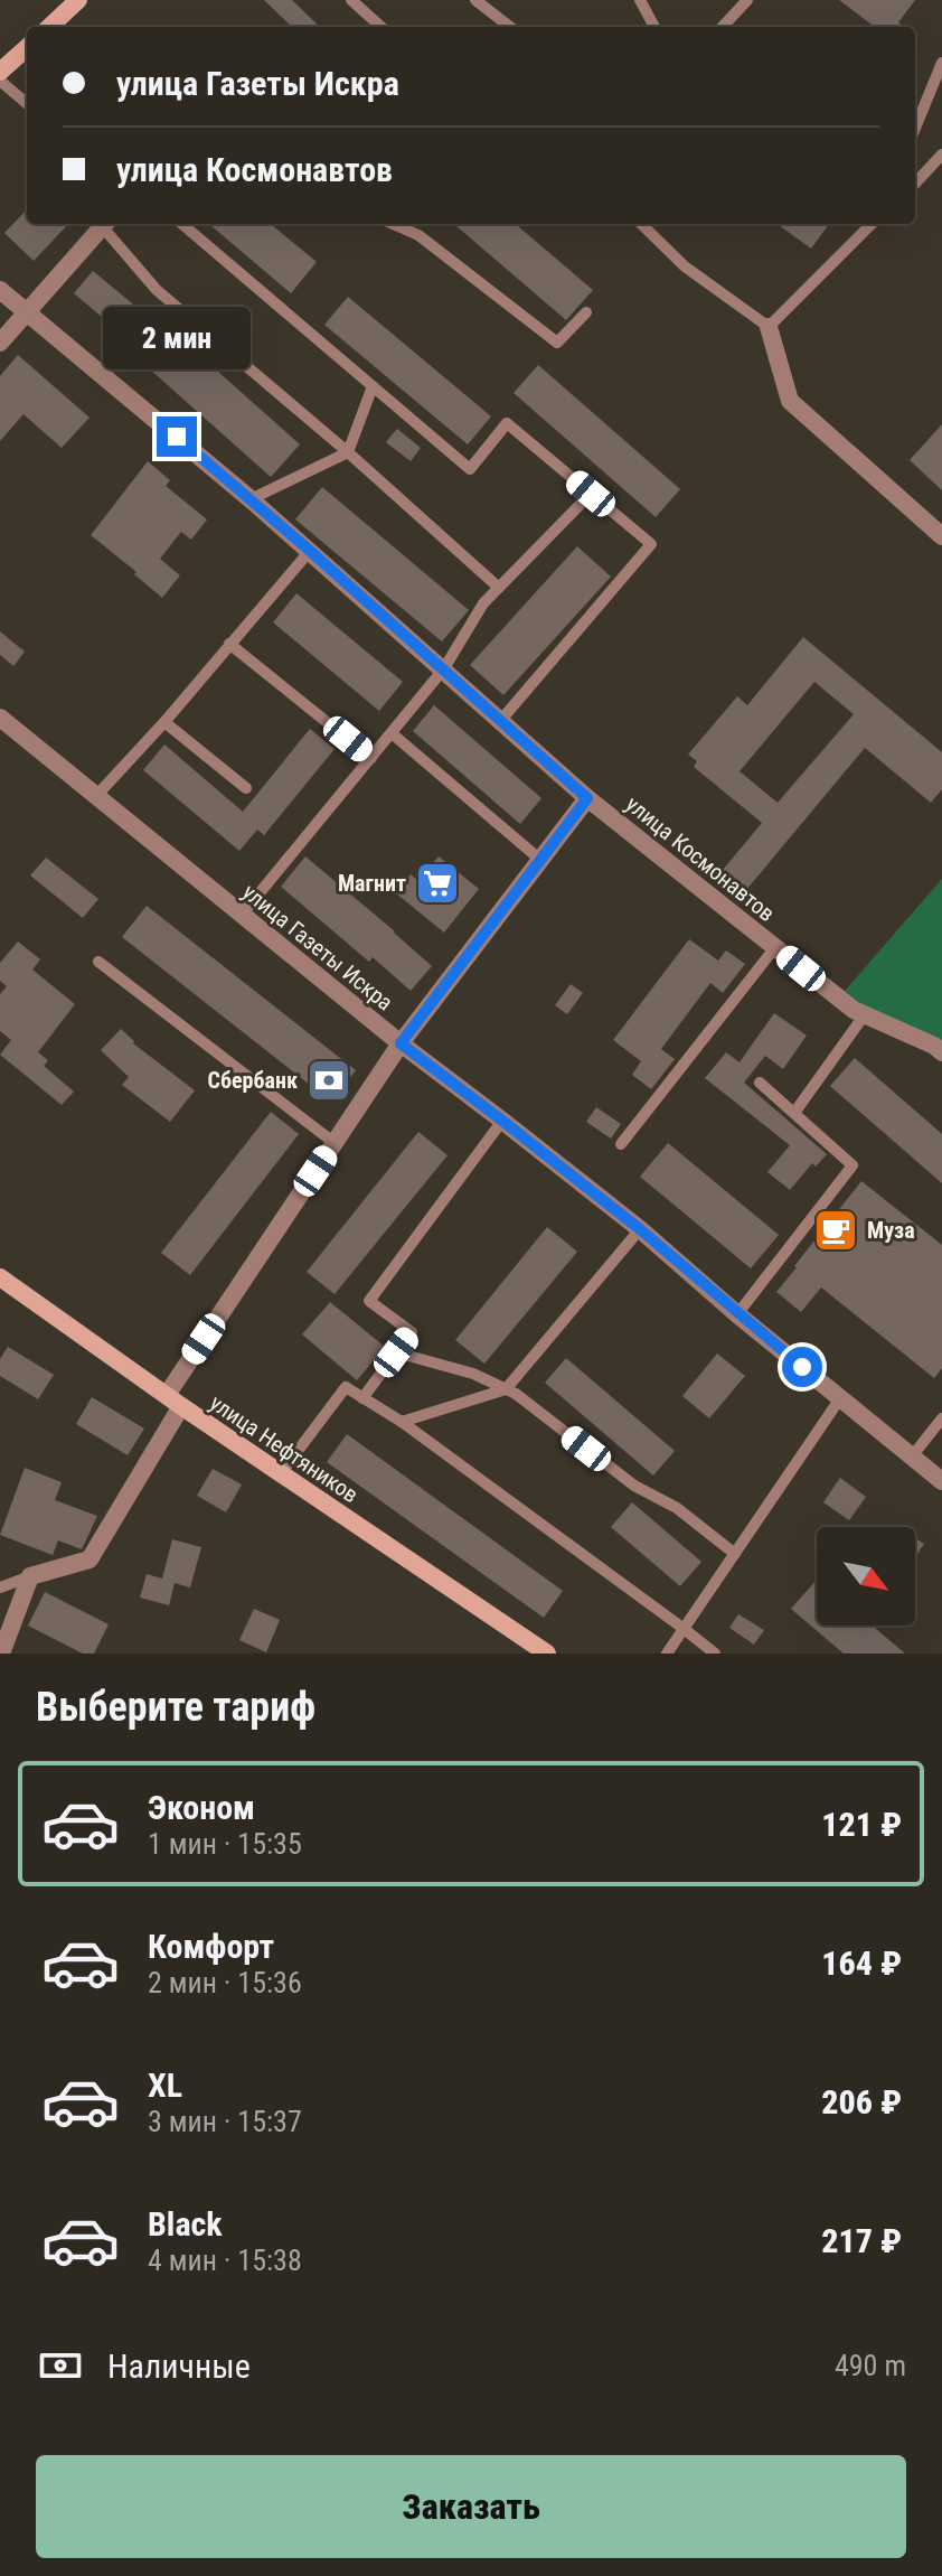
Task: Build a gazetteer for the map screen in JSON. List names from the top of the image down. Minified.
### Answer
{"streets":{"street":["улица Космонавтов","улица Газеты Искра","улица Нефтяников"]},"places":{"supermarket":["Магнит"],"bank":["Сбербанк"],"cafe":["Муза"]},"north":"bottom right","page":{"banner":["улица Газеты Искра","улица Космонавтов"],"bubble":"2 мин","heading":"Выберите тариф","list":[{"name":"Эконом","note":"1 мин · 15:35","value":"121 ₽"},{"name":"Комфорт","note":"2 мин · 15:36","value":"164 ₽"},{"name":"XL","note":"3 мин · 15:37","value":"206 ₽"},{"name":"Black","note":"4 мин · 15:38","value":"217 ₽"}],"pay":["Наличные","490 m"],"buttons":"Заказать"}}
